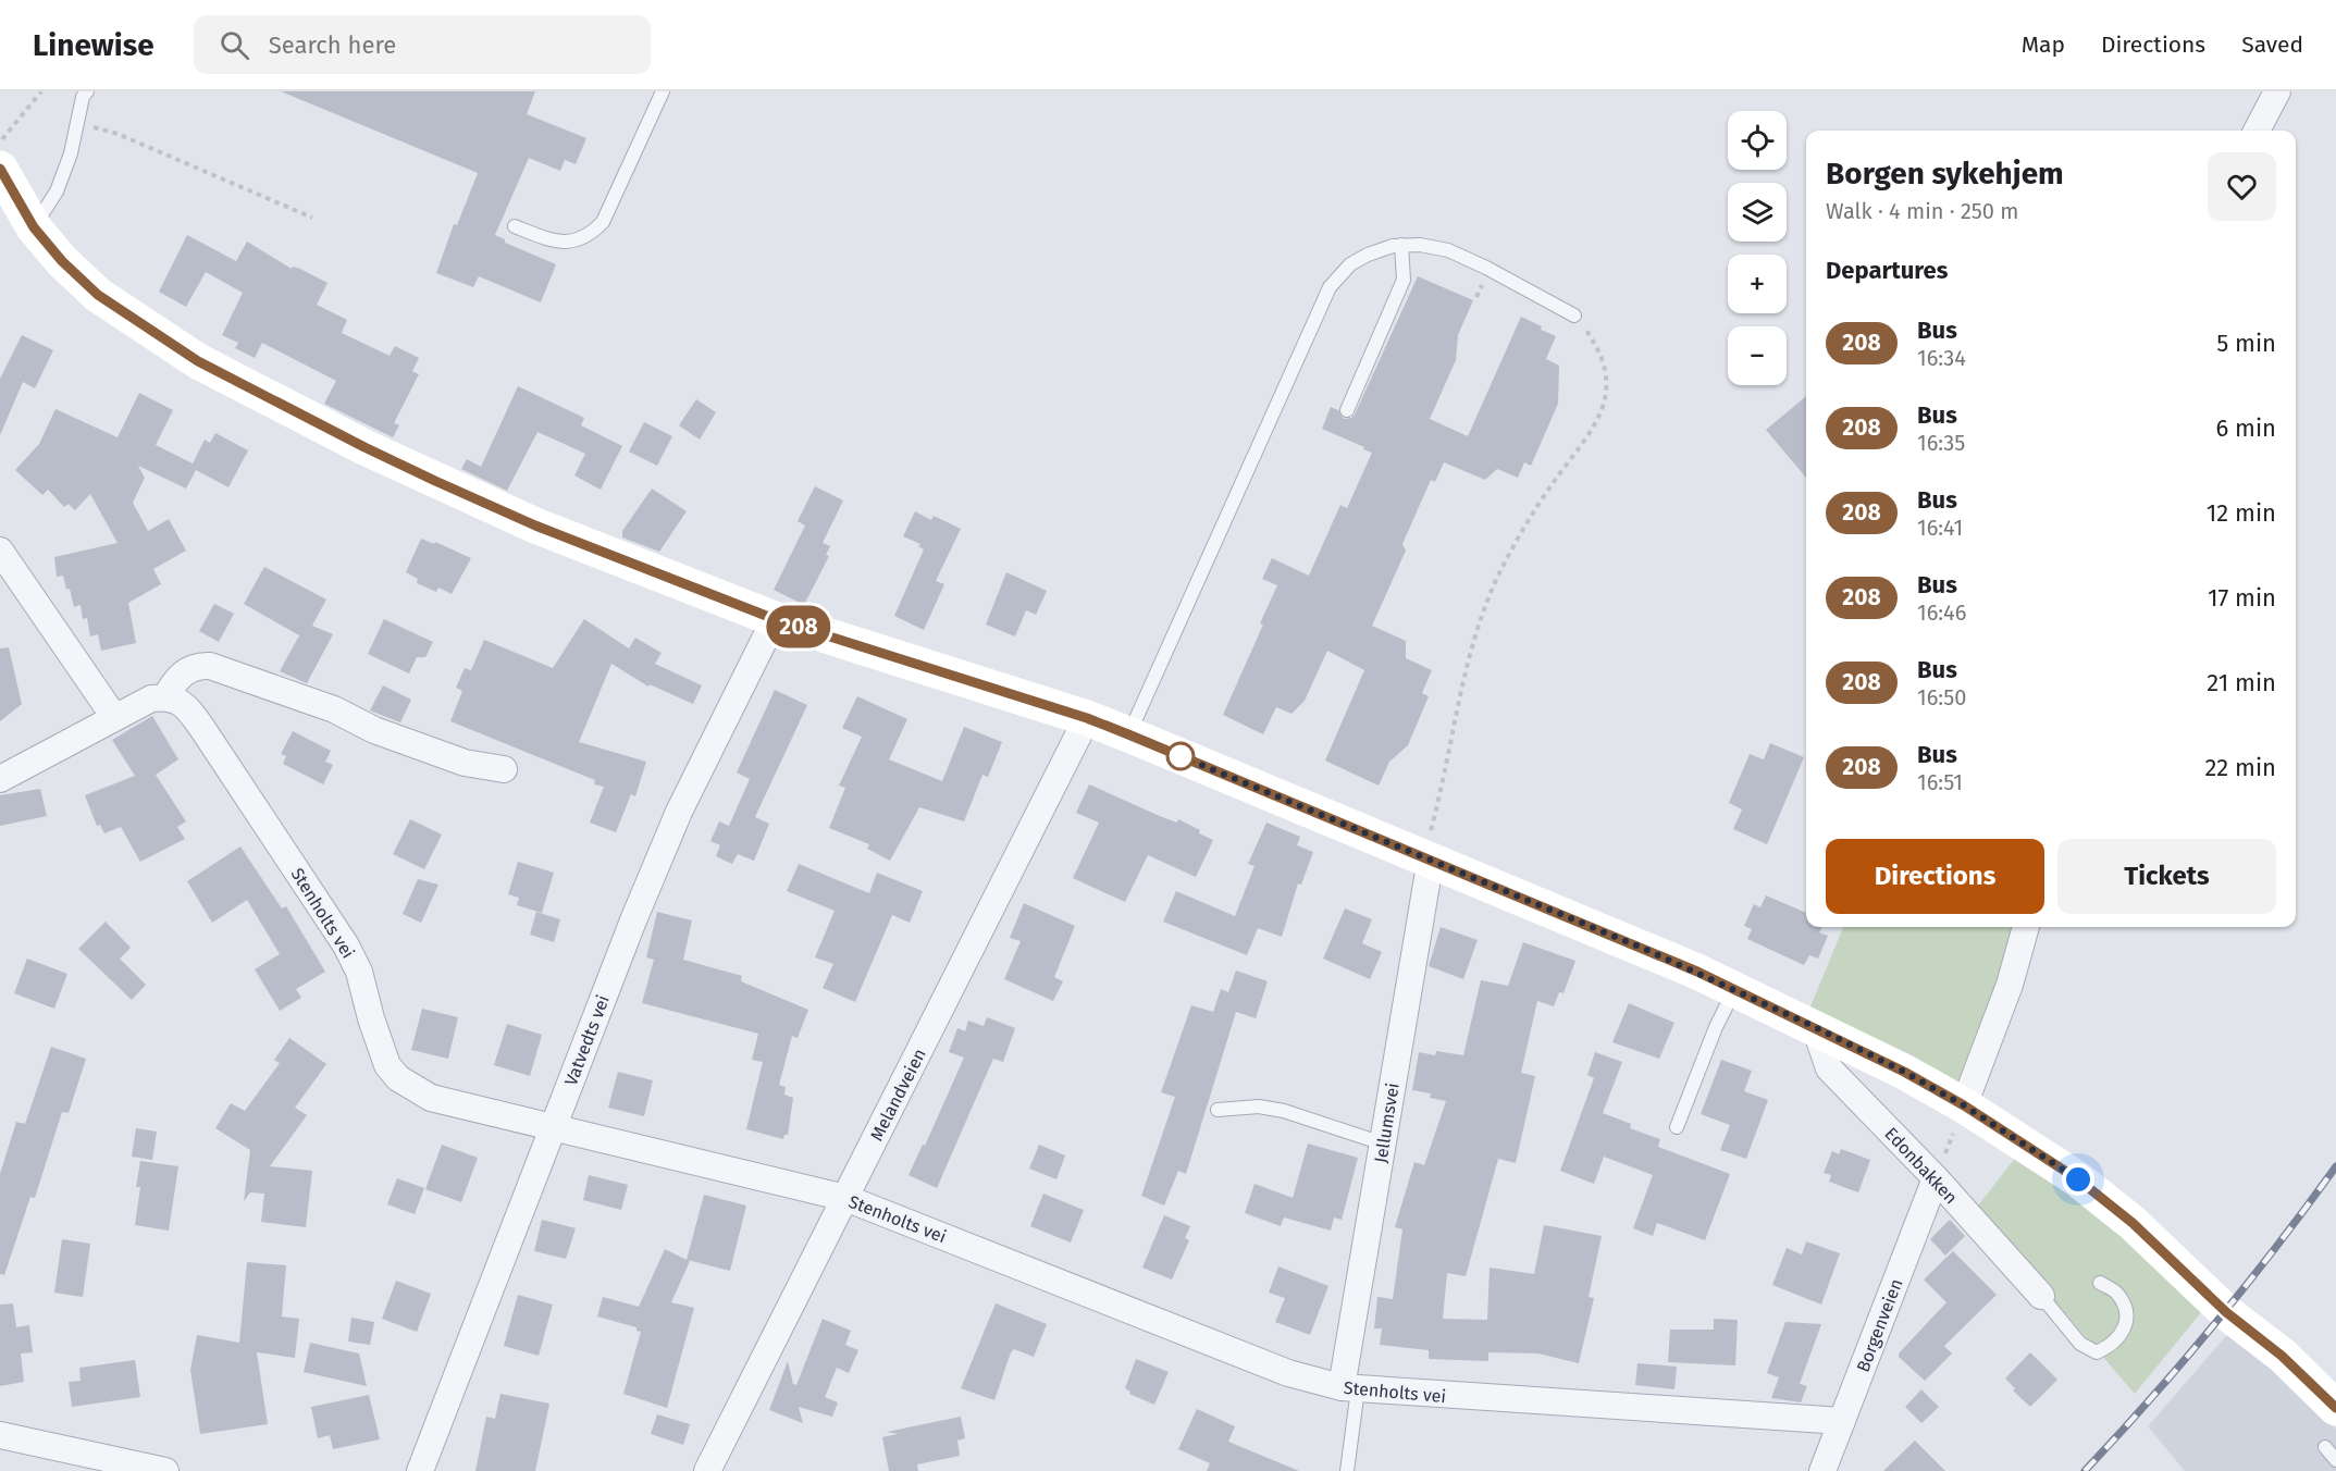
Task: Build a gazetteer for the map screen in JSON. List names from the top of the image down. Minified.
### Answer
{"streets":{"street":["Stenholts vei","Vatvedts vei","Melandveien","Jellumsvei","Edonbakken","Borgenveien"]},"crossings":[["Stenholts vei","Vatvedts vei"],["Stenholts vei","Melandveien"],["Stenholts vei","Jellumsvei"],["Stenholts vei","Borgenveien"],["Edonbakken","Borgenveien"]],"lines":["bus line 208"],"page":{"header":"Linewise","search":"Search here","nav":["Map","Directions","Saved"],"on_map":"208","map_buttons":["+","−"],"heading":[["Borgen sykehjem","Walk · 4 min · 250 m"],"Departures"],"list":[{"mark":"208","name":"Bus","note":"16:34","value":"5 min"},{"mark":"208","name":"Bus","note":"16:35","value":"6 min"},{"mark":"208","name":"Bus","note":"16:41","value":"12 min"},{"mark":"208","name":"Bus","note":"16:46","value":"17 min"},{"mark":"208","name":"Bus","note":"16:50","value":"21 min"},{"mark":"208","name":"Bus","note":"16:51","value":"22 min"}],"buttons":["Directions","Tickets"]}}
